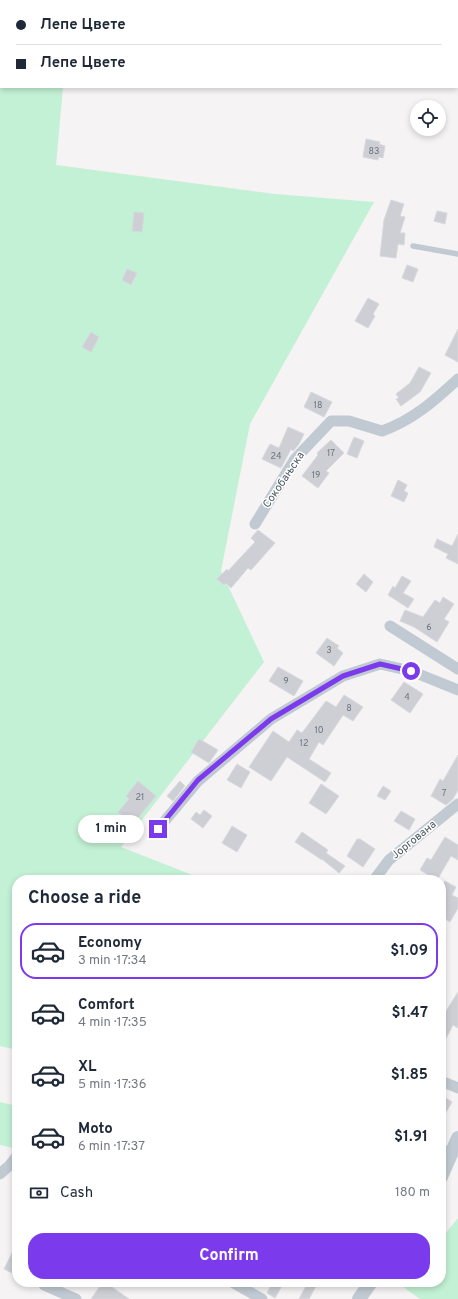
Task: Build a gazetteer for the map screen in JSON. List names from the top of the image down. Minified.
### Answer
{"streets":{"street":["Сокобањска","Јоргована"]},"house_numbers":["83","18","17","24","19","6","3","9","4","8","10","12","7","21"],"page":{"banner":["Лепе Цвете","Лепе Цвете"],"bubble":"1 min","heading":"Choose a ride","list":[{"name":"Economy","note":"3 min · 17:34","value":"$1.09"},{"name":"Comfort","note":"4 min · 17:35","value":"$1.47"},{"name":"XL","note":"5 min · 17:36","value":"$1.85"},{"name":"Moto","note":"6 min · 17:37","value":"$1.91"}],"pay":["Cash","180 m"],"buttons":"Confirm"}}
